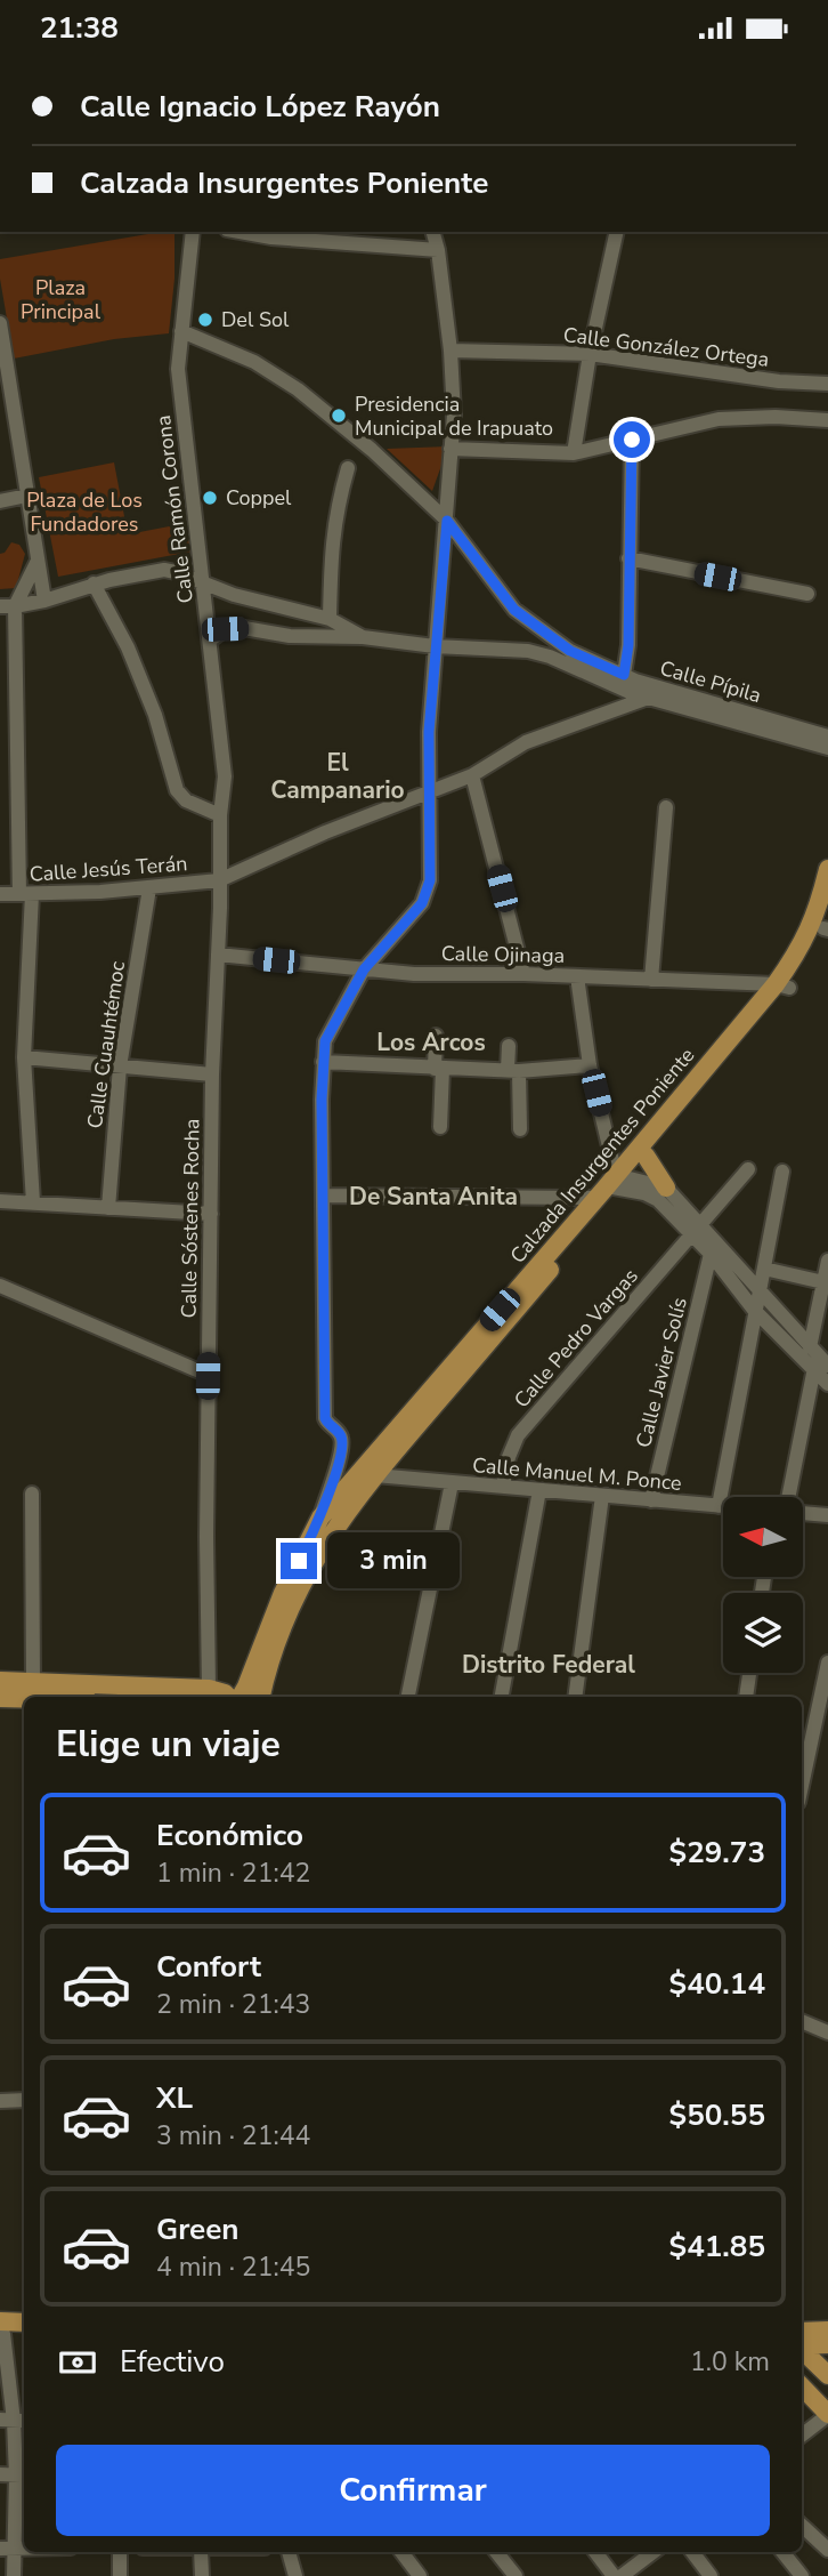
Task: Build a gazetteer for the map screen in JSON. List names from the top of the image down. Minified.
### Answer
{"streets":{"main road":["Calzada Insurgentes Poniente"],"street":["Calle González Ortega","Calle Ramón Corona","Calle Pípila","Calle Jesús Terán","Calle Ojinaga","Calle Cuauhtémoc","Calle Sóstenes Rocha","Calle Pedro Vargas","Calle Javier Solís","Calle Manuel M. Ponce"]},"crossings":[["Calle Ramón Corona","Calle Pípila"],["Calle Ramón Corona","Calle Jesús Terán"],["Calle Ramón Corona","Calle Sóstenes Rocha"],["Calle Pípila","Calle Jesús Terán"],["Calle Jesús Terán","Calle Cuauhtémoc"],["Calle Jesús Terán","Calle Sóstenes Rocha"],["Calle Ojinaga","Calzada Insurgentes Poniente"],["Calle Ojinaga","Calle Sóstenes Rocha"],["Calzada Insurgentes Poniente","Calle Manuel M. Ponce"],["Calle Pedro Vargas","Calle Manuel M. Ponce"],["Calle Javier Solís","Calle Manuel M. Ponce"]],"districts":["El Campanario","Los Arcos","De Santa Anita","Distrito Federal"],"parks":["Plaza Principal","Plaza de Los Fundadores"],"places":["Del Sol","Presidencia Municipal de Irapuato","Coppel"],"north":"left","page":{"status":"21:38","banner":["Calle Ignacio López Rayón","Calzada Insurgentes Poniente"],"bubble":"3 min","heading":"Elige un viaje","list":[{"name":"Económico","note":"1 min · 21:42","value":"$29.73"},{"name":"Confort","note":"2 min · 21:43","value":"$40.14"},{"name":"XL","note":"3 min · 21:44","value":"$50.55"},{"name":"Green","note":"4 min · 21:45","value":"$41.85"}],"pay":["Efectivo","1.0 km"],"buttons":"Confirmar"}}
